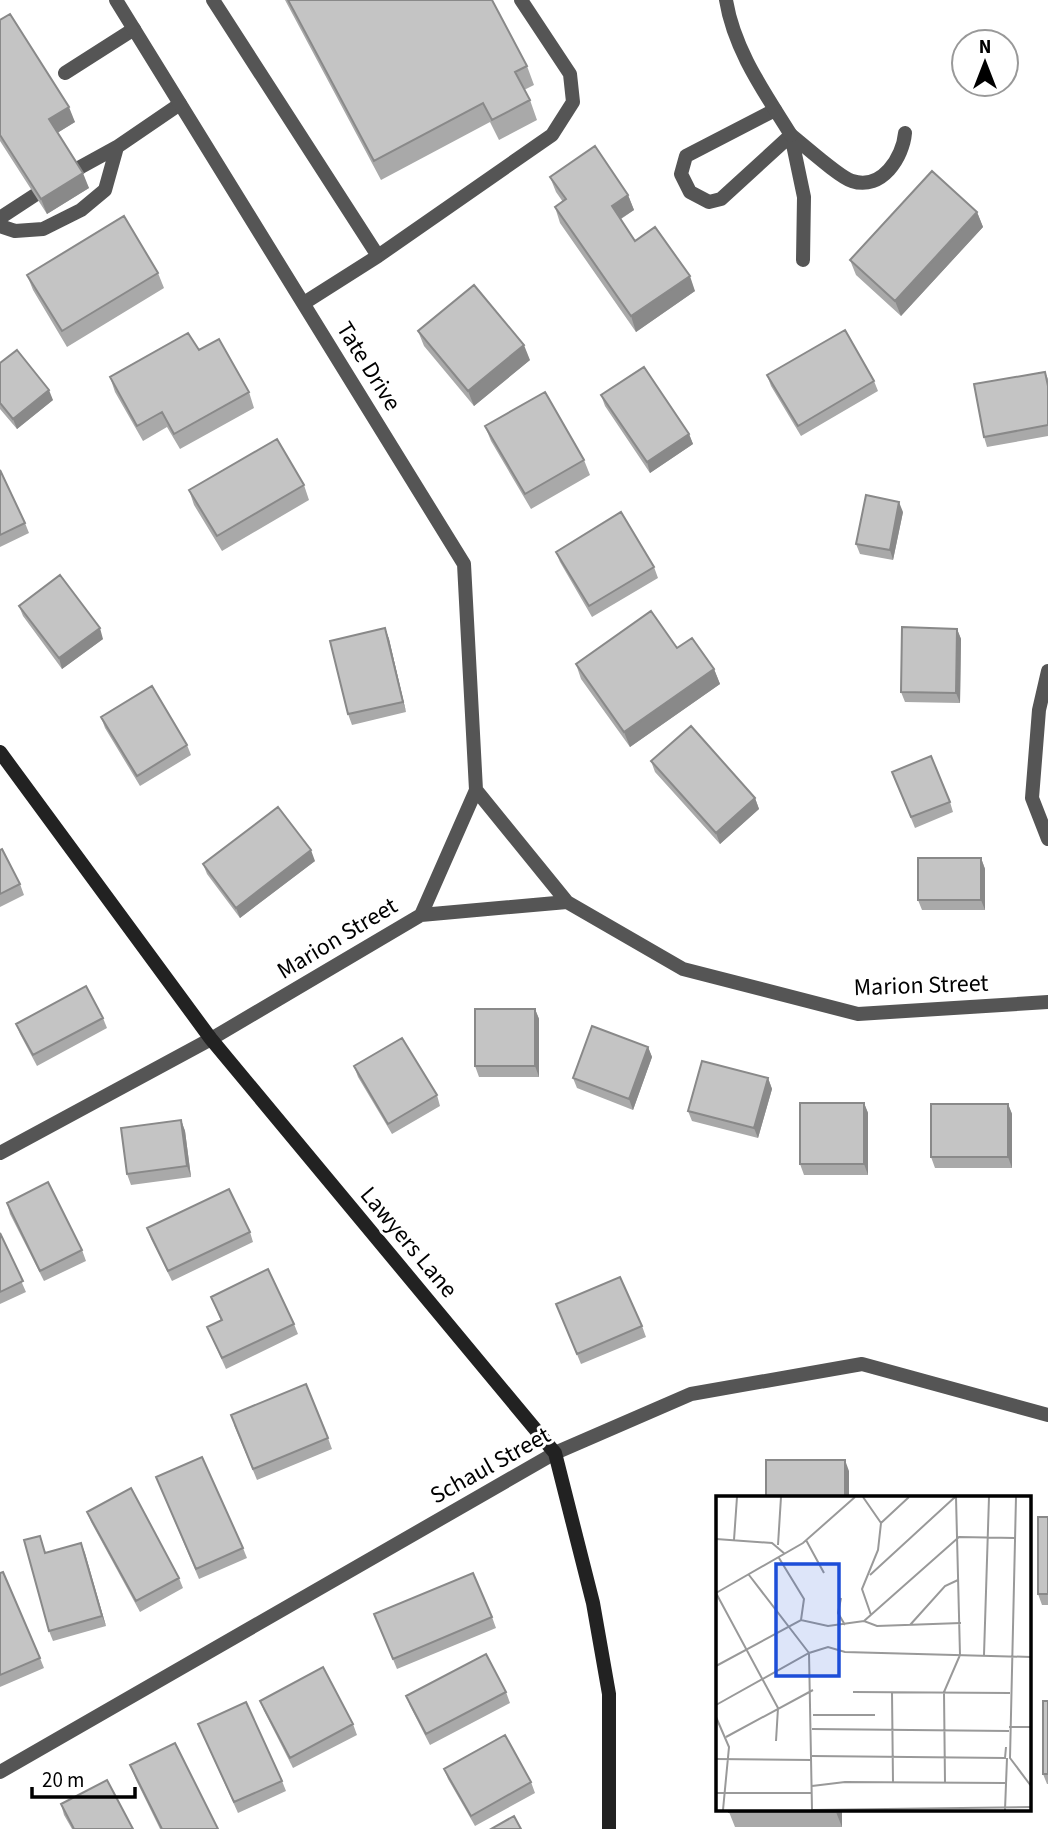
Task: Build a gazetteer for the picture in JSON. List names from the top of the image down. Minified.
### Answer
{"streets":{"street":["Tate Drive","Marion Street","Lawyers Lane","Schaul Street"]},"crossings":[["Tate Drive","Marion Street"],["Marion Street","Lawyers Lane"],["Lawyers Lane","Schaul Street"]],"scale_bar":"20 m","north":"top"}
